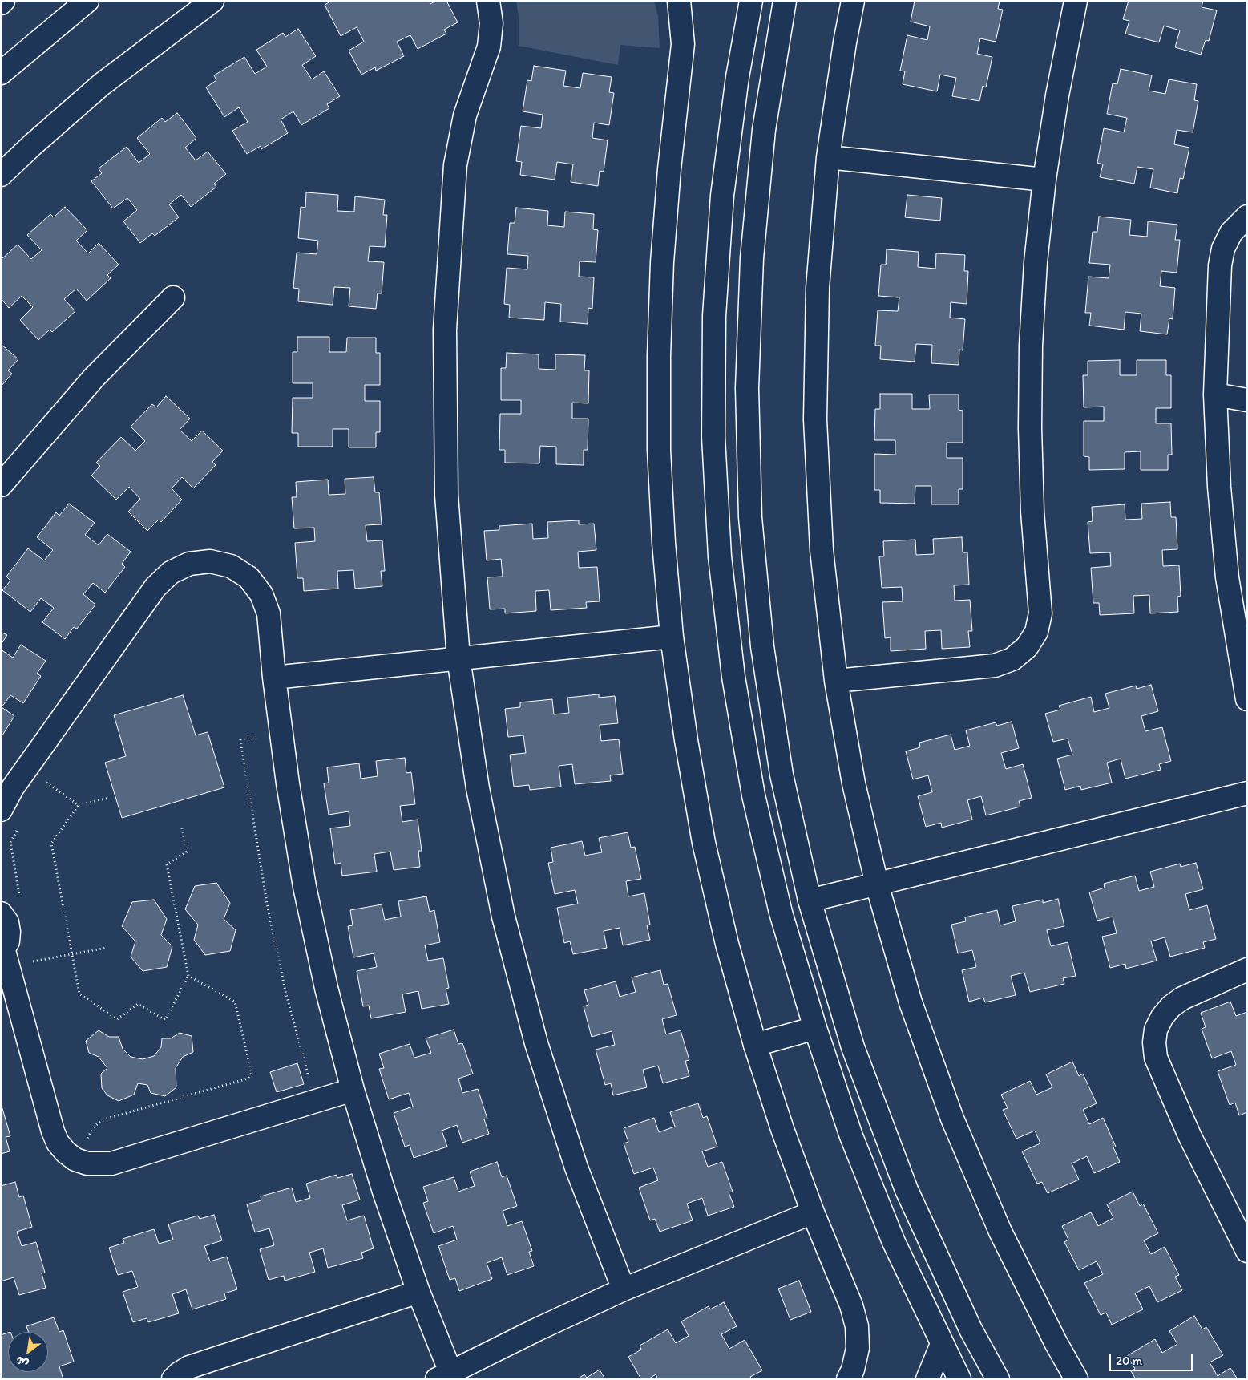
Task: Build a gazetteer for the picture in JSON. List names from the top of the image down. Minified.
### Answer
{"scale_bar":"20 m","north":"bottom left"}
